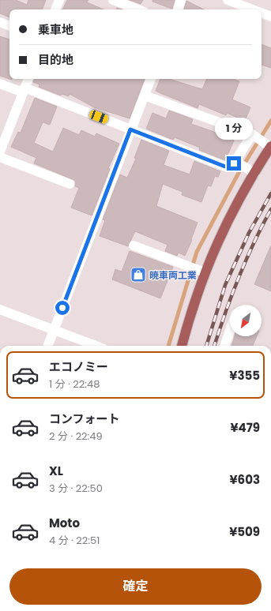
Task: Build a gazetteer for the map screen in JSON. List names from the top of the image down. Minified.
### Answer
{"places":{"shop":["暁車両工業"]},"north":"bottom left","page":{"banner":["乗車地","目的地"],"bubble":"1 分","list":[{"name":"エコノミー","note":"1 分 · 22:48","value":"¥355"},{"name":"コンフォート","note":"2 分 · 22:49","value":"¥479"},{"name":"XL","note":"3 分 · 22:50","value":"¥603"},{"name":"Moto","note":"4 分 · 22:51","value":"¥509"}],"buttons":"確定"}}
